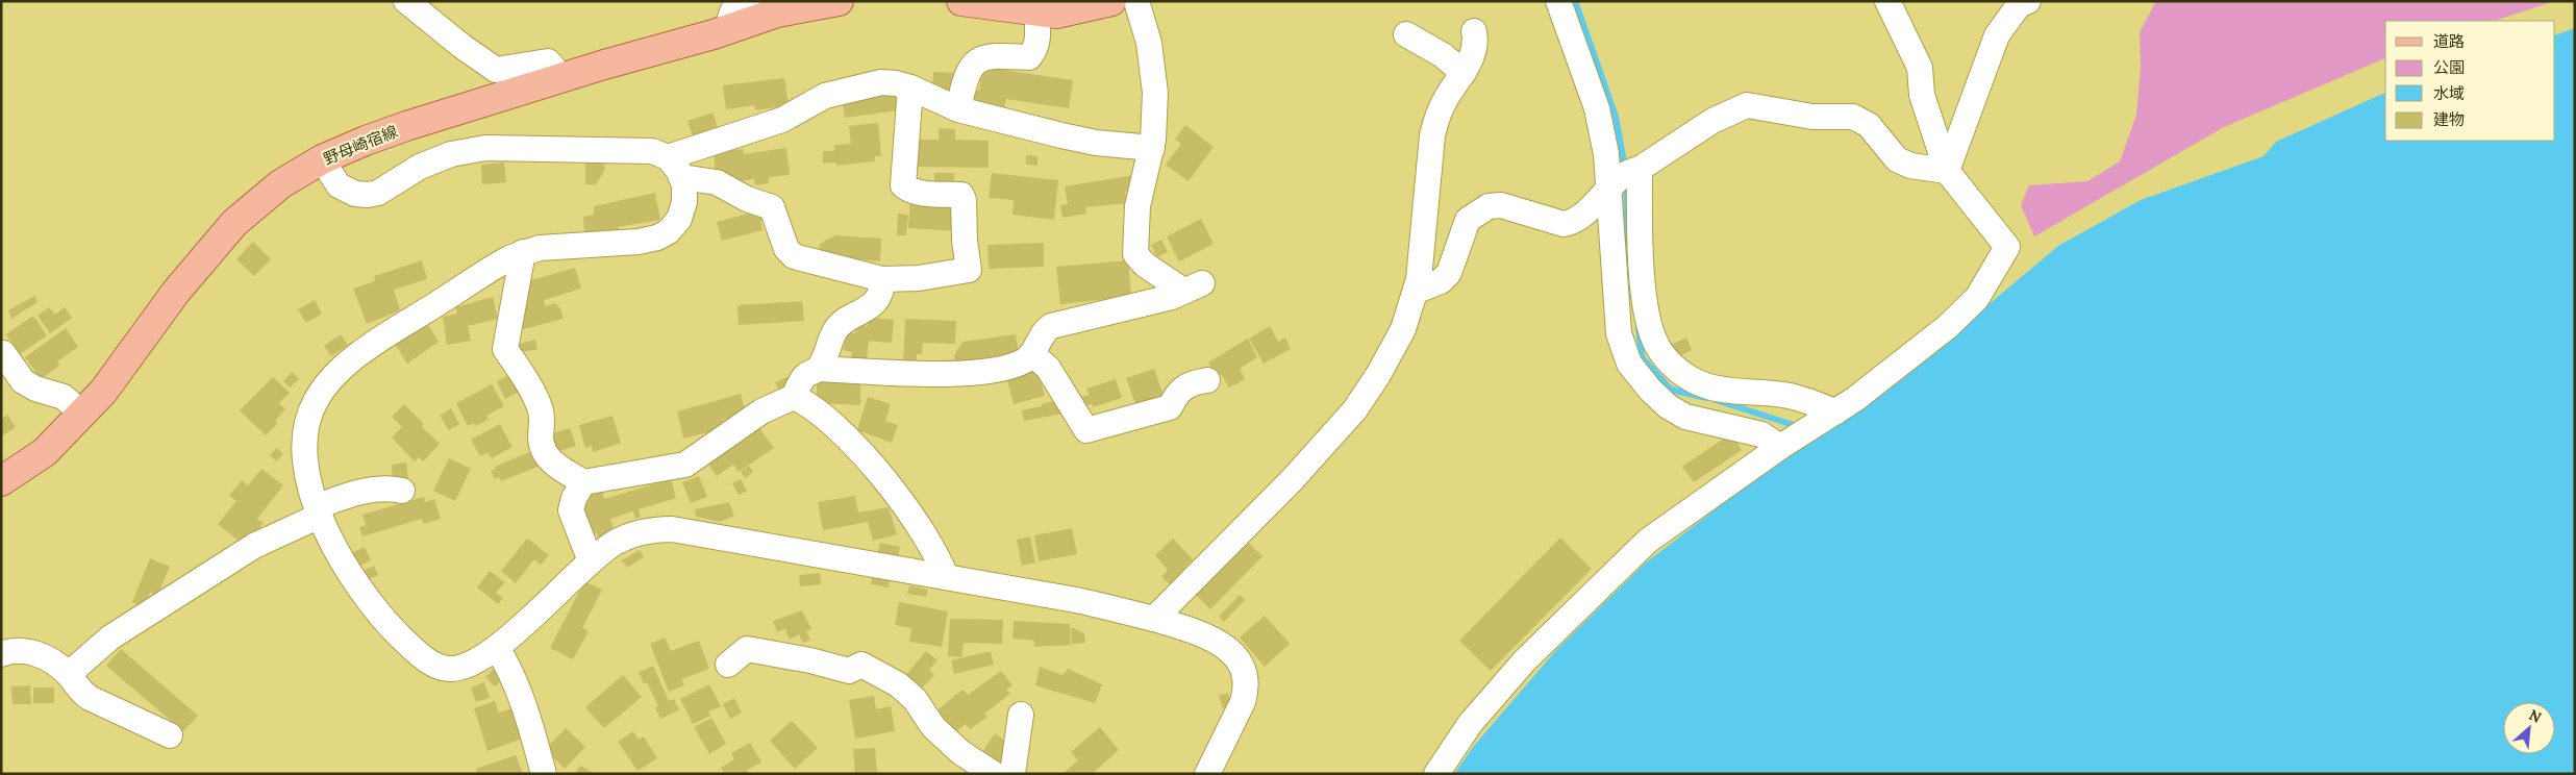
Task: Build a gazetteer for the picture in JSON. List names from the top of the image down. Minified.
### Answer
{"streets":{"main road":["野母崎宿線"]},"legend":["道路","公園","水域","建物"],"north":"top right"}
